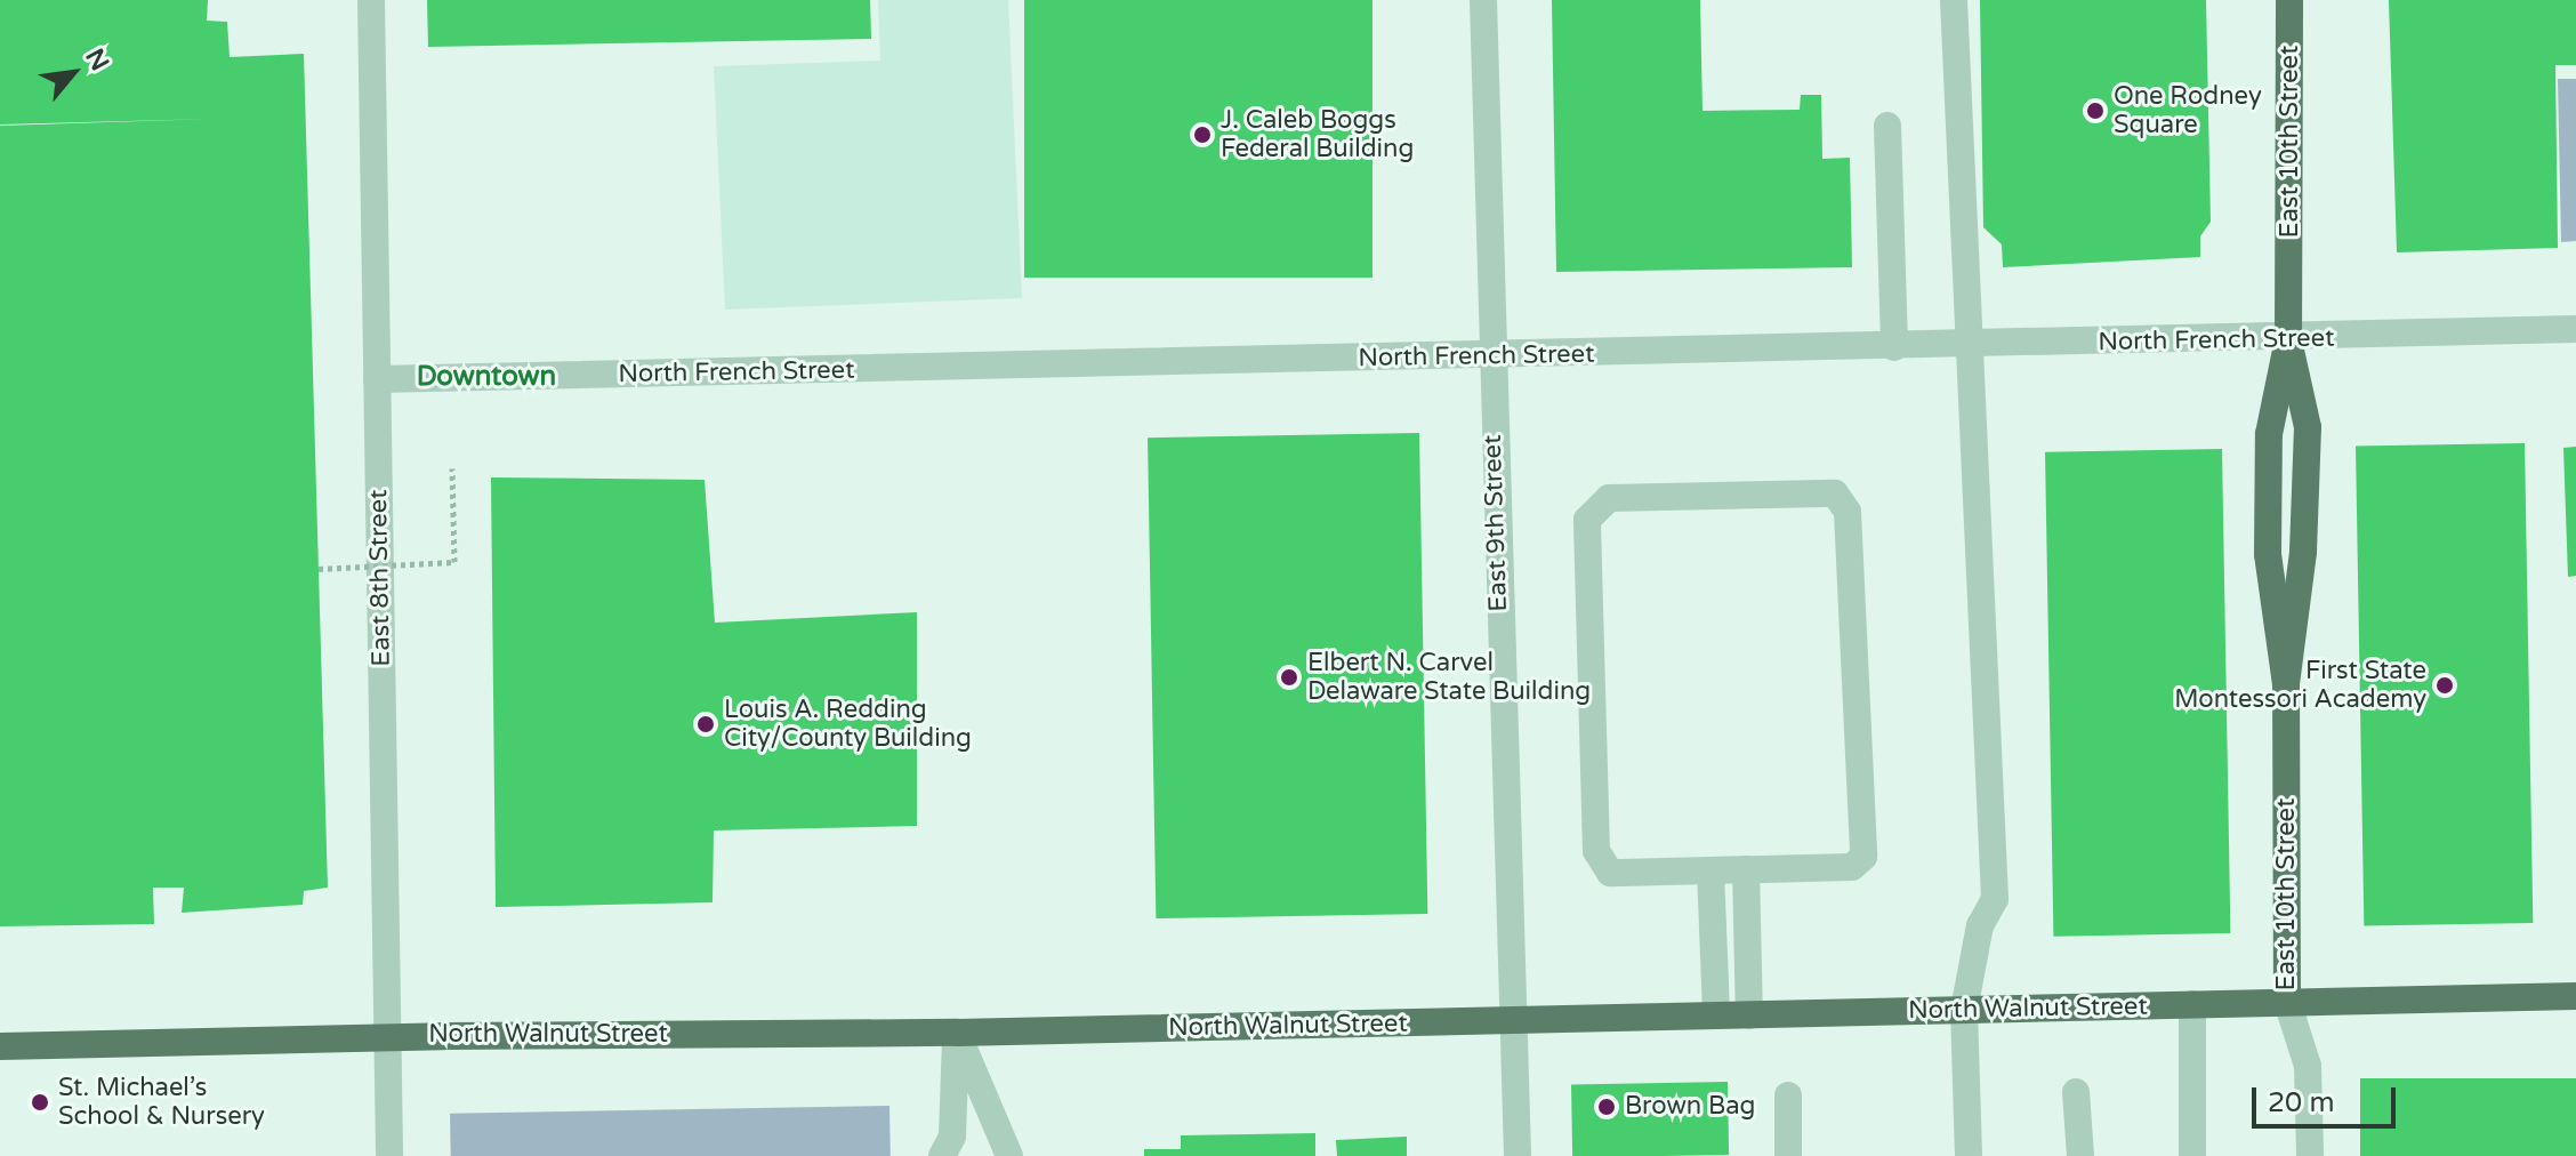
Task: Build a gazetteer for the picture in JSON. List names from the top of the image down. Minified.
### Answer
{"streets":{"main road":["East 10th Street","North Walnut Street"],"street":["North French Street","East 9th Street","East 8th Street"]},"crossings":[["East 10th Street","North French Street"],["East 10th Street","North Walnut Street"],["North French Street","East 9th Street"],["North French Street","East 8th Street"],["East 9th Street","North Walnut Street"],["East 8th Street","North Walnut Street"]],"districts":["Downtown"],"places":["One Rodney Square","J. Caleb Boggs Federal Building","Elbert N. Carvel Delaware State Building","First State Montessori Academy","Louis A. Redding City/County Building","St. Michael’s School & Nursery","Brown Bag"],"scale_bar":"20 m","north":"top right"}
